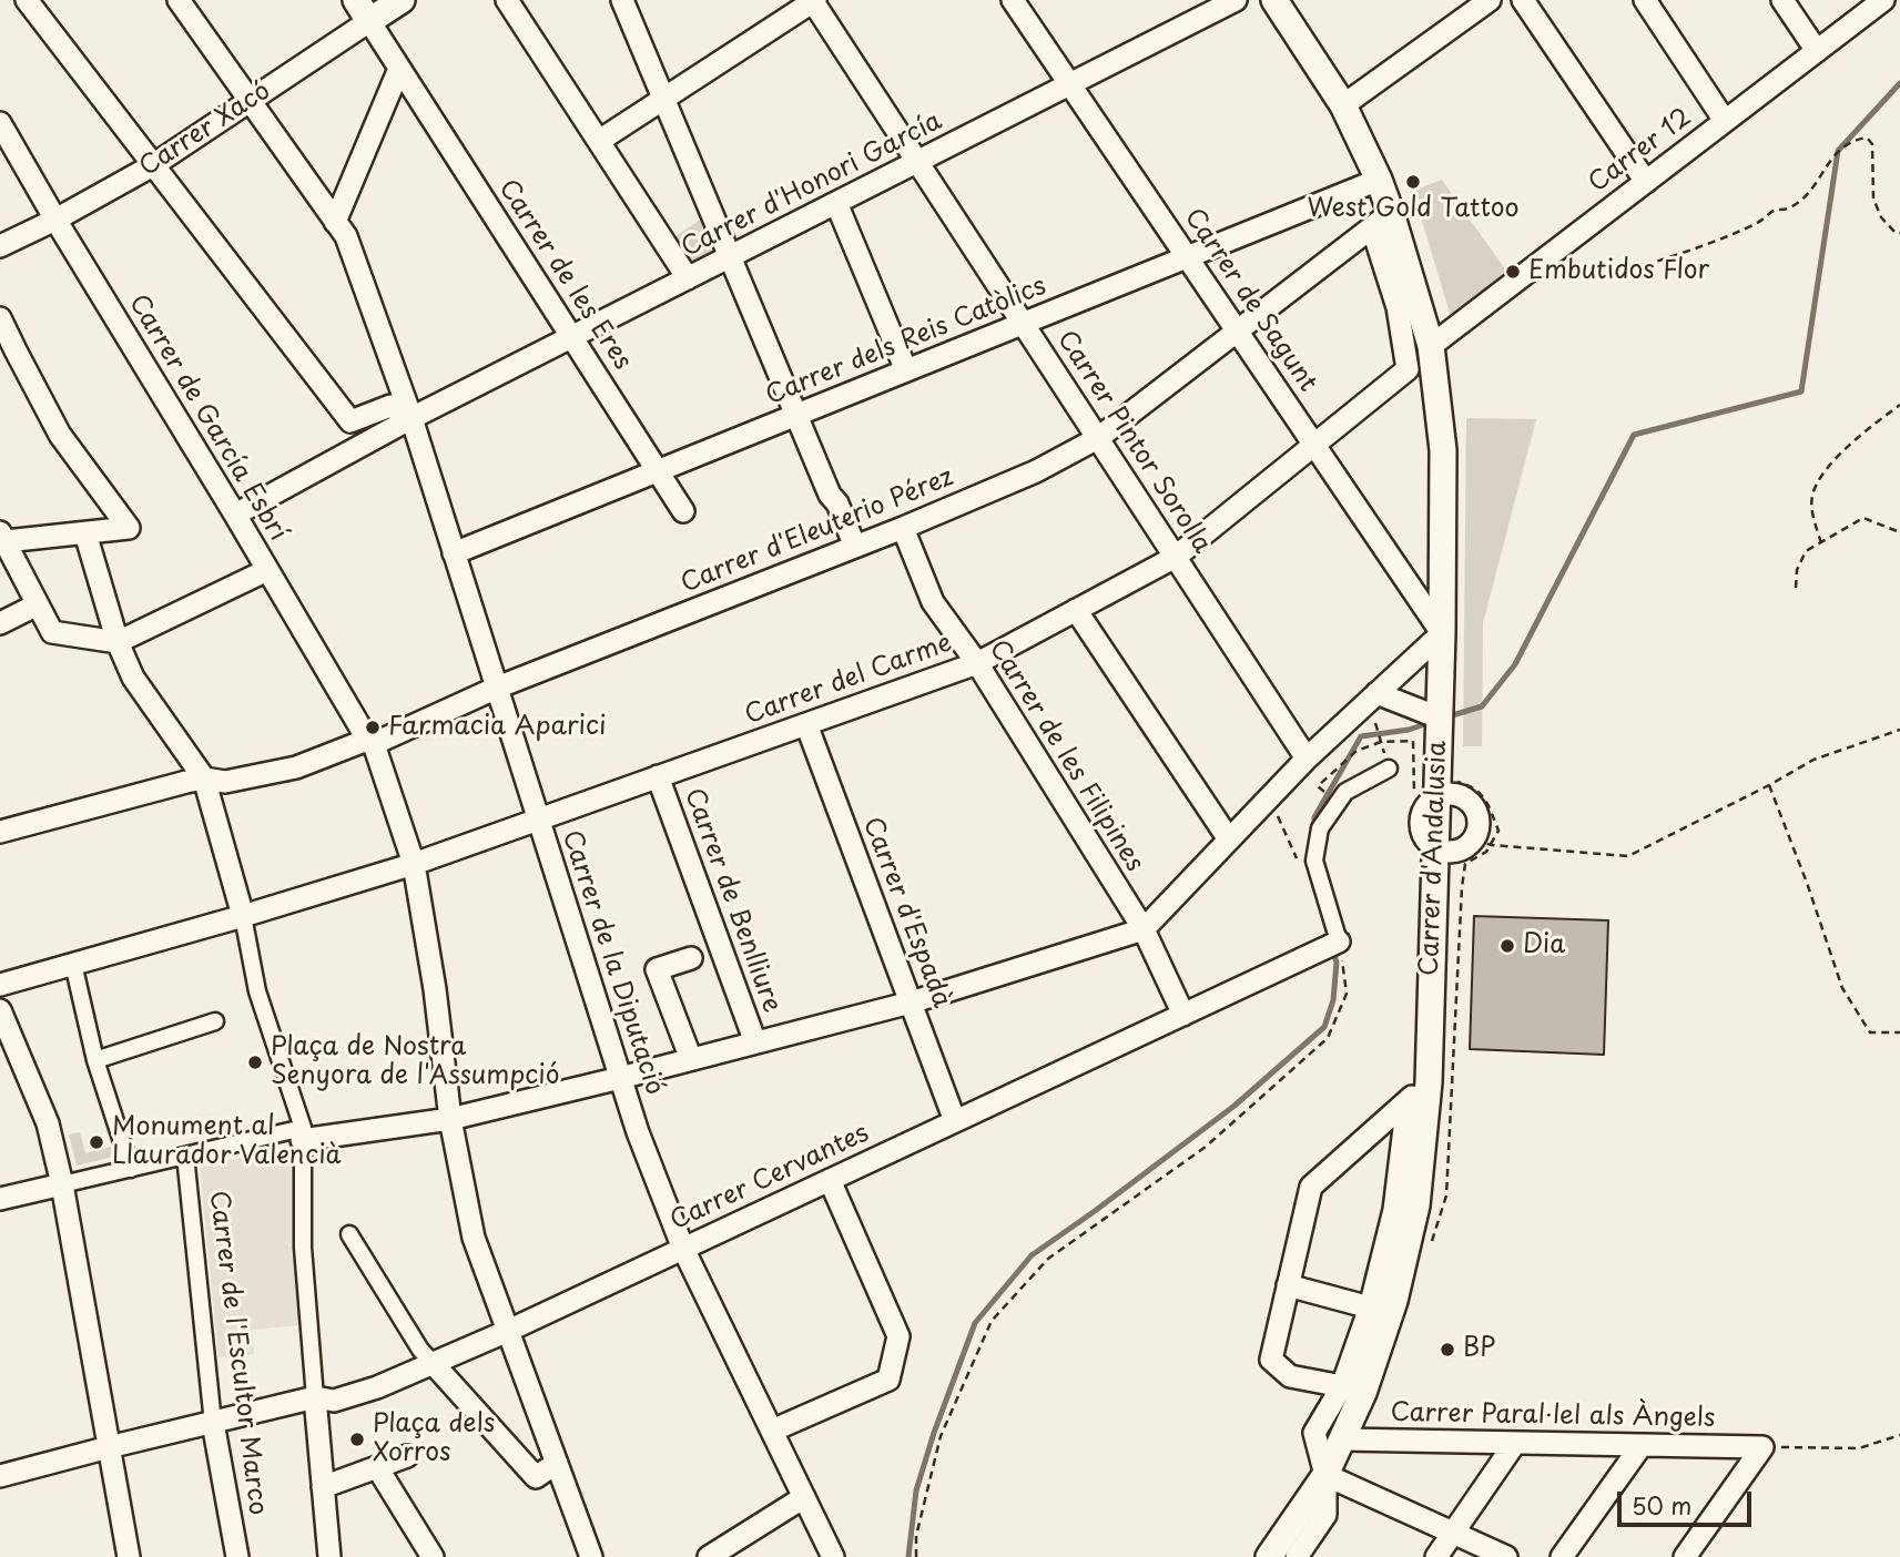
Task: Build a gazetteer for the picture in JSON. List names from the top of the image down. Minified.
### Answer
{"streets":{"street":["Carrer Xacó","Carrer 12","Carrer d'Honori García","Carrer de les Eres","Carrer de Sagunt","Carrer dels Reis Catòlics","Carrer de García Esbrí","Carrer Pintor Sorolla","Carrer d'Eleuterio Pérez","Carrer del Carme","Carrer de les Filipines","Carrer d'Andalusia","Carrer de Benlliure","Carrer d'Espadà","Carrer de la Diputació","Carrer Cervantes","Carrer de l'Escultor Marco","Carrer Paral·lel als Àngels"]},"crossings":[["Carrer Xacó","Carrer de les Eres"],["Carrer Xacó","Carrer de García Esbrí"],["Carrer Xacó","Carrer de la Diputació"],["Carrer 12","Carrer d'Andalusia"],["Carrer d'Honori García","Carrer de les Eres"],["Carrer d'Honori García","Carrer de Sagunt"],["Carrer d'Honori García","Carrer de García Esbrí"],["Carrer d'Honori García","Carrer Pintor Sorolla"],["Carrer d'Honori García","Carrer de la Diputació"],["Carrer de les Eres","Carrer dels Reis Catòlics"],["Carrer de Sagunt","Carrer dels Reis Catòlics"],["Carrer de Sagunt","Carrer d'Eleuterio Pérez"],["Carrer de Sagunt","Carrer del Carme"],["Carrer de Sagunt","Carrer d'Andalusia"],["Carrer dels Reis Catòlics","Carrer Pintor Sorolla"],["Carrer dels Reis Catòlics","Carrer d'Andalusia"],["Carrer dels Reis Catòlics","Carrer de la Diputació"],["Carrer de García Esbrí","Carrer d'Eleuterio Pérez"],["Carrer de García Esbrí","Carrer del Carme"],["Carrer de García Esbrí","Carrer Cervantes"],["Carrer Pintor Sorolla","Carrer d'Eleuterio Pérez"],["Carrer Pintor Sorolla","Carrer del Carme"],["Carrer d'Eleuterio Pérez","Carrer del Carme"],["Carrer d'Eleuterio Pérez","Carrer de les Filipines"],["Carrer d'Eleuterio Pérez","Carrer d'Andalusia"],["Carrer d'Eleuterio Pérez","Carrer de la Diputació"],["Carrer del Carme","Carrer de les Filipines"],["Carrer del Carme","Carrer d'Andalusia"],["Carrer del Carme","Carrer de Benlliure"],["Carrer del Carme","Carrer d'Espadà"],["Carrer del Carme","Carrer de la Diputació"],["Carrer de les Filipines","Carrer Cervantes"],["Carrer d'Andalusia","Carrer Paral·lel als Àngels"],["Carrer d'Espadà","Carrer Cervantes"],["Carrer de la Diputació","Carrer Cervantes"]],"places":["West Gold Tattoo","Embutidos Flor","Farmacia Aparici","Dia","Plaça de Nostra Senyora de l'Assumpció","Monument al Llaurador Valencià","BP","Plaça dels Xorros"],"scale_bar":"50 m"}
